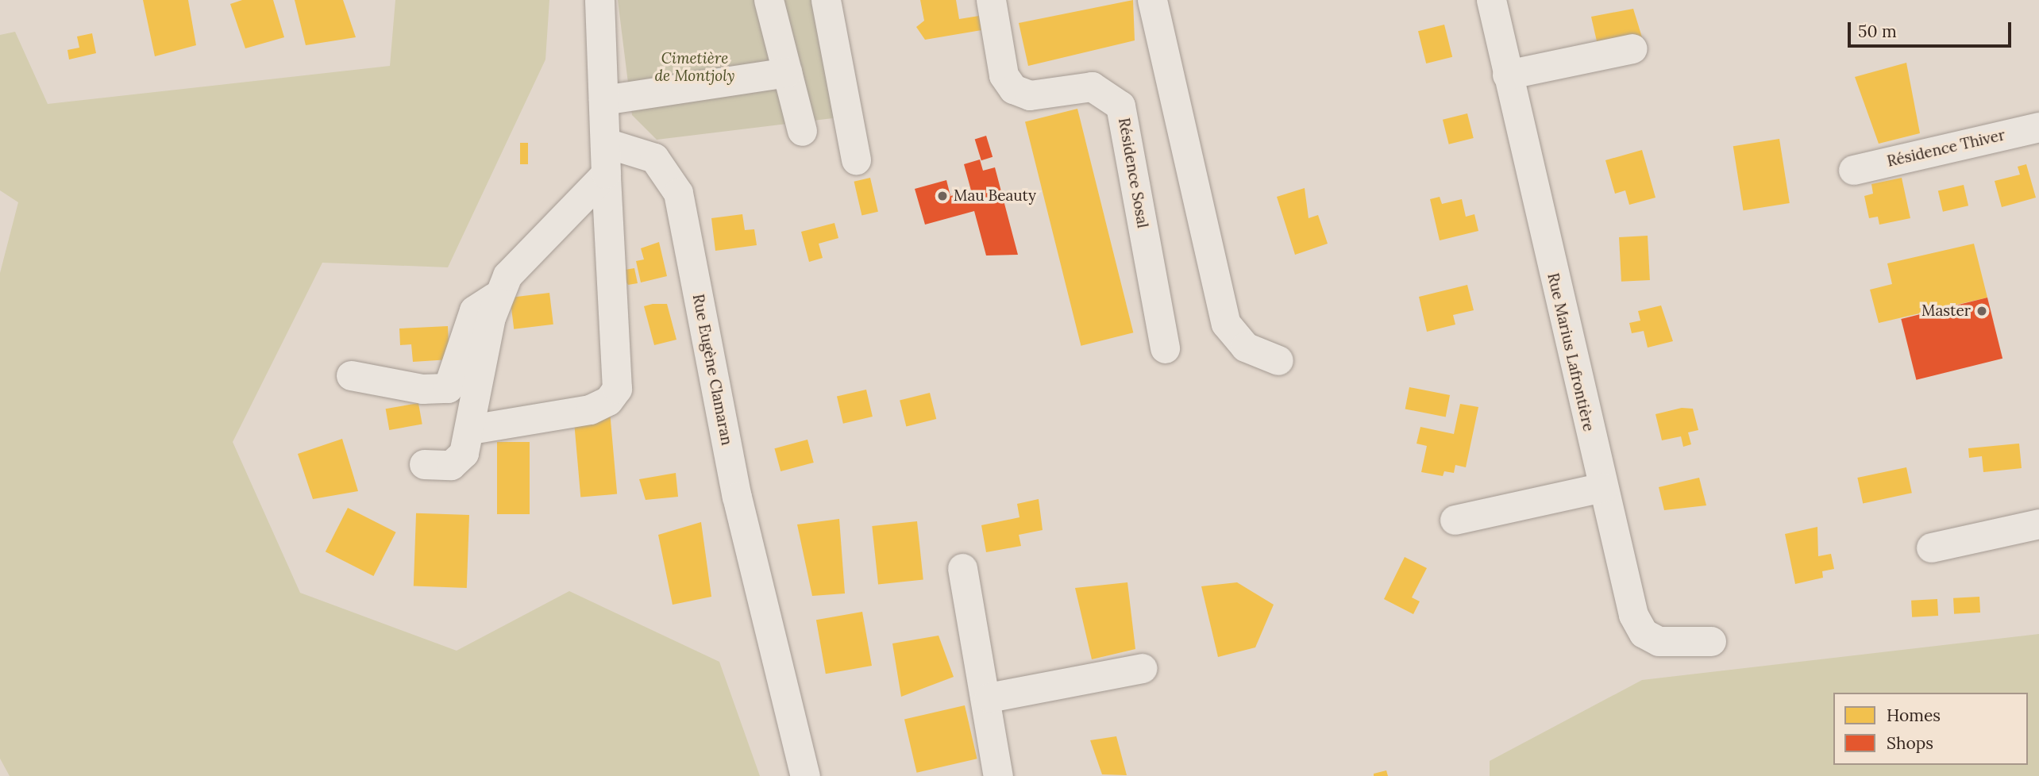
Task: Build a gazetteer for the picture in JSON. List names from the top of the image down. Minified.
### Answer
{"streets":{"street":["Résidence Thiver","Résidence Sosal","Rue Marius Lafrontière","Rue Eugène Clamaran"]},"parks":["Cimetière de Montjoly"],"places":["Mau Beauty","Master"],"legend":["Homes","Shops"],"scale_bar":"50 m"}
